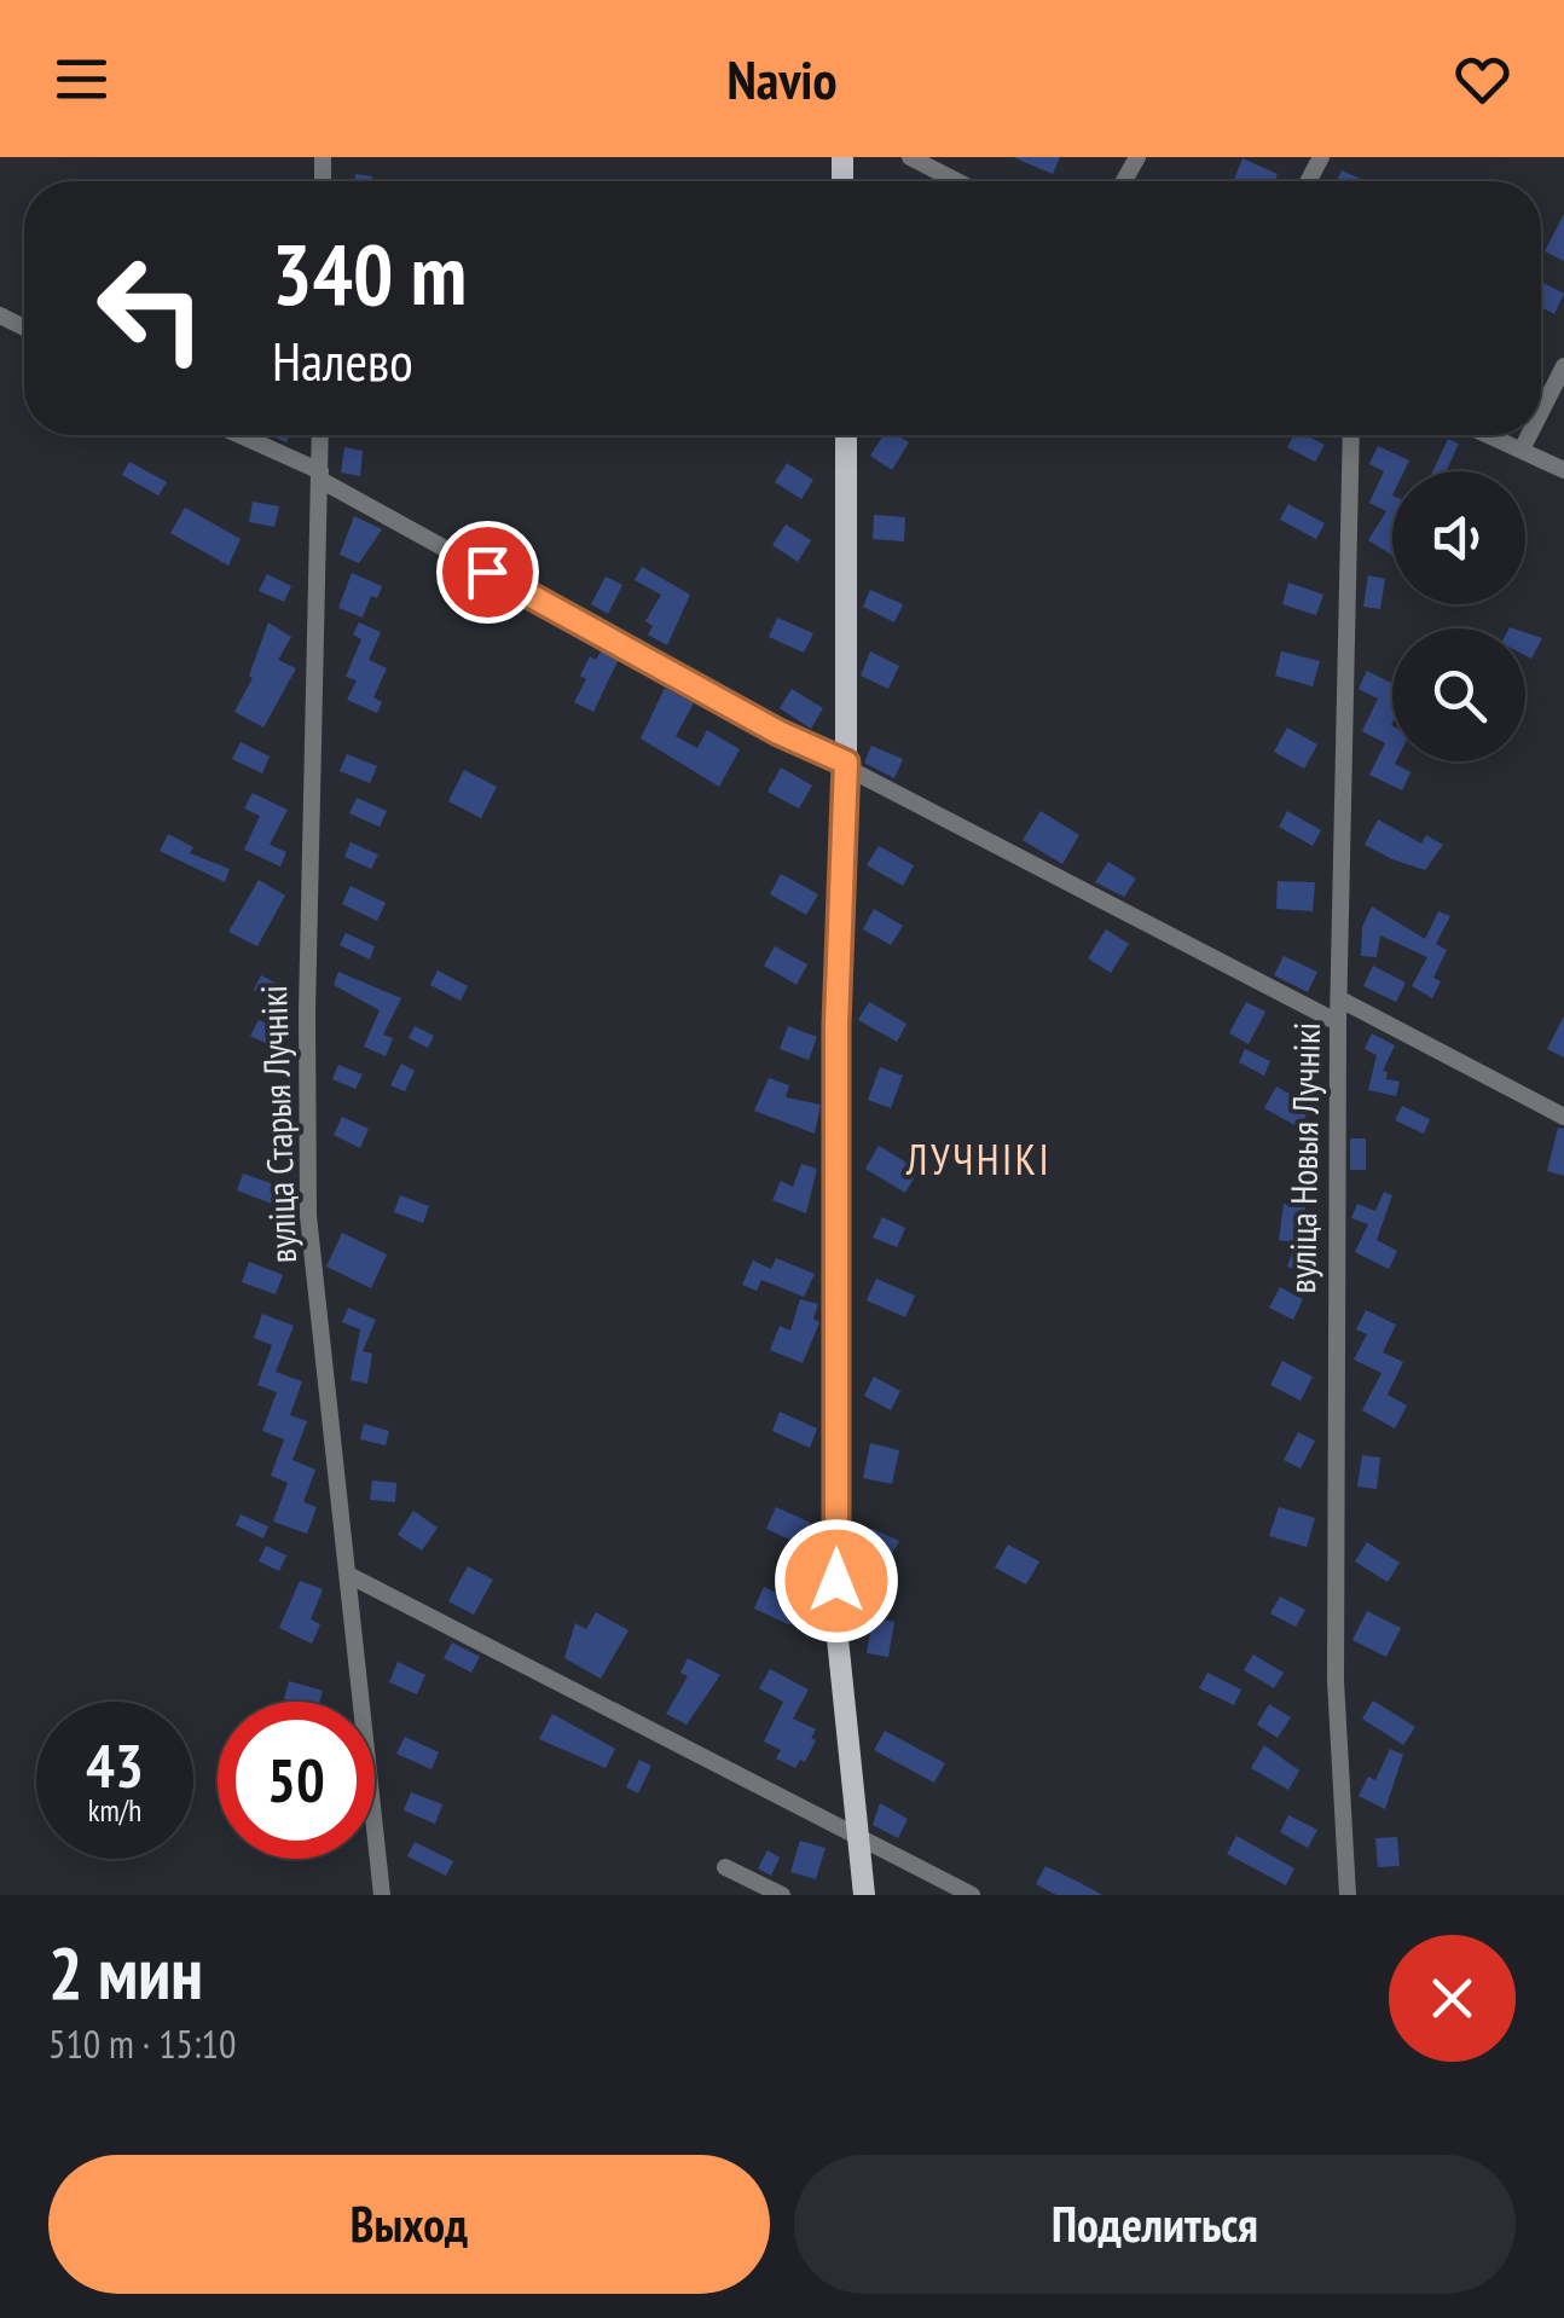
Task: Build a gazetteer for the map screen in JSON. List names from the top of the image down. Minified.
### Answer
{"streets":{"street":["вуліца Старыя Лучнікі","вуліца Новыя Лучнікі"]},"districts":["ЛУЧНІКІ"],"page":{"header":"Navio","turn":["340 m","Налево"],"speed":"43 km/h","limit":"50","heading":["2 мин","510 m · 15:10"],"buttons":["Выход","Поделиться"]}}
